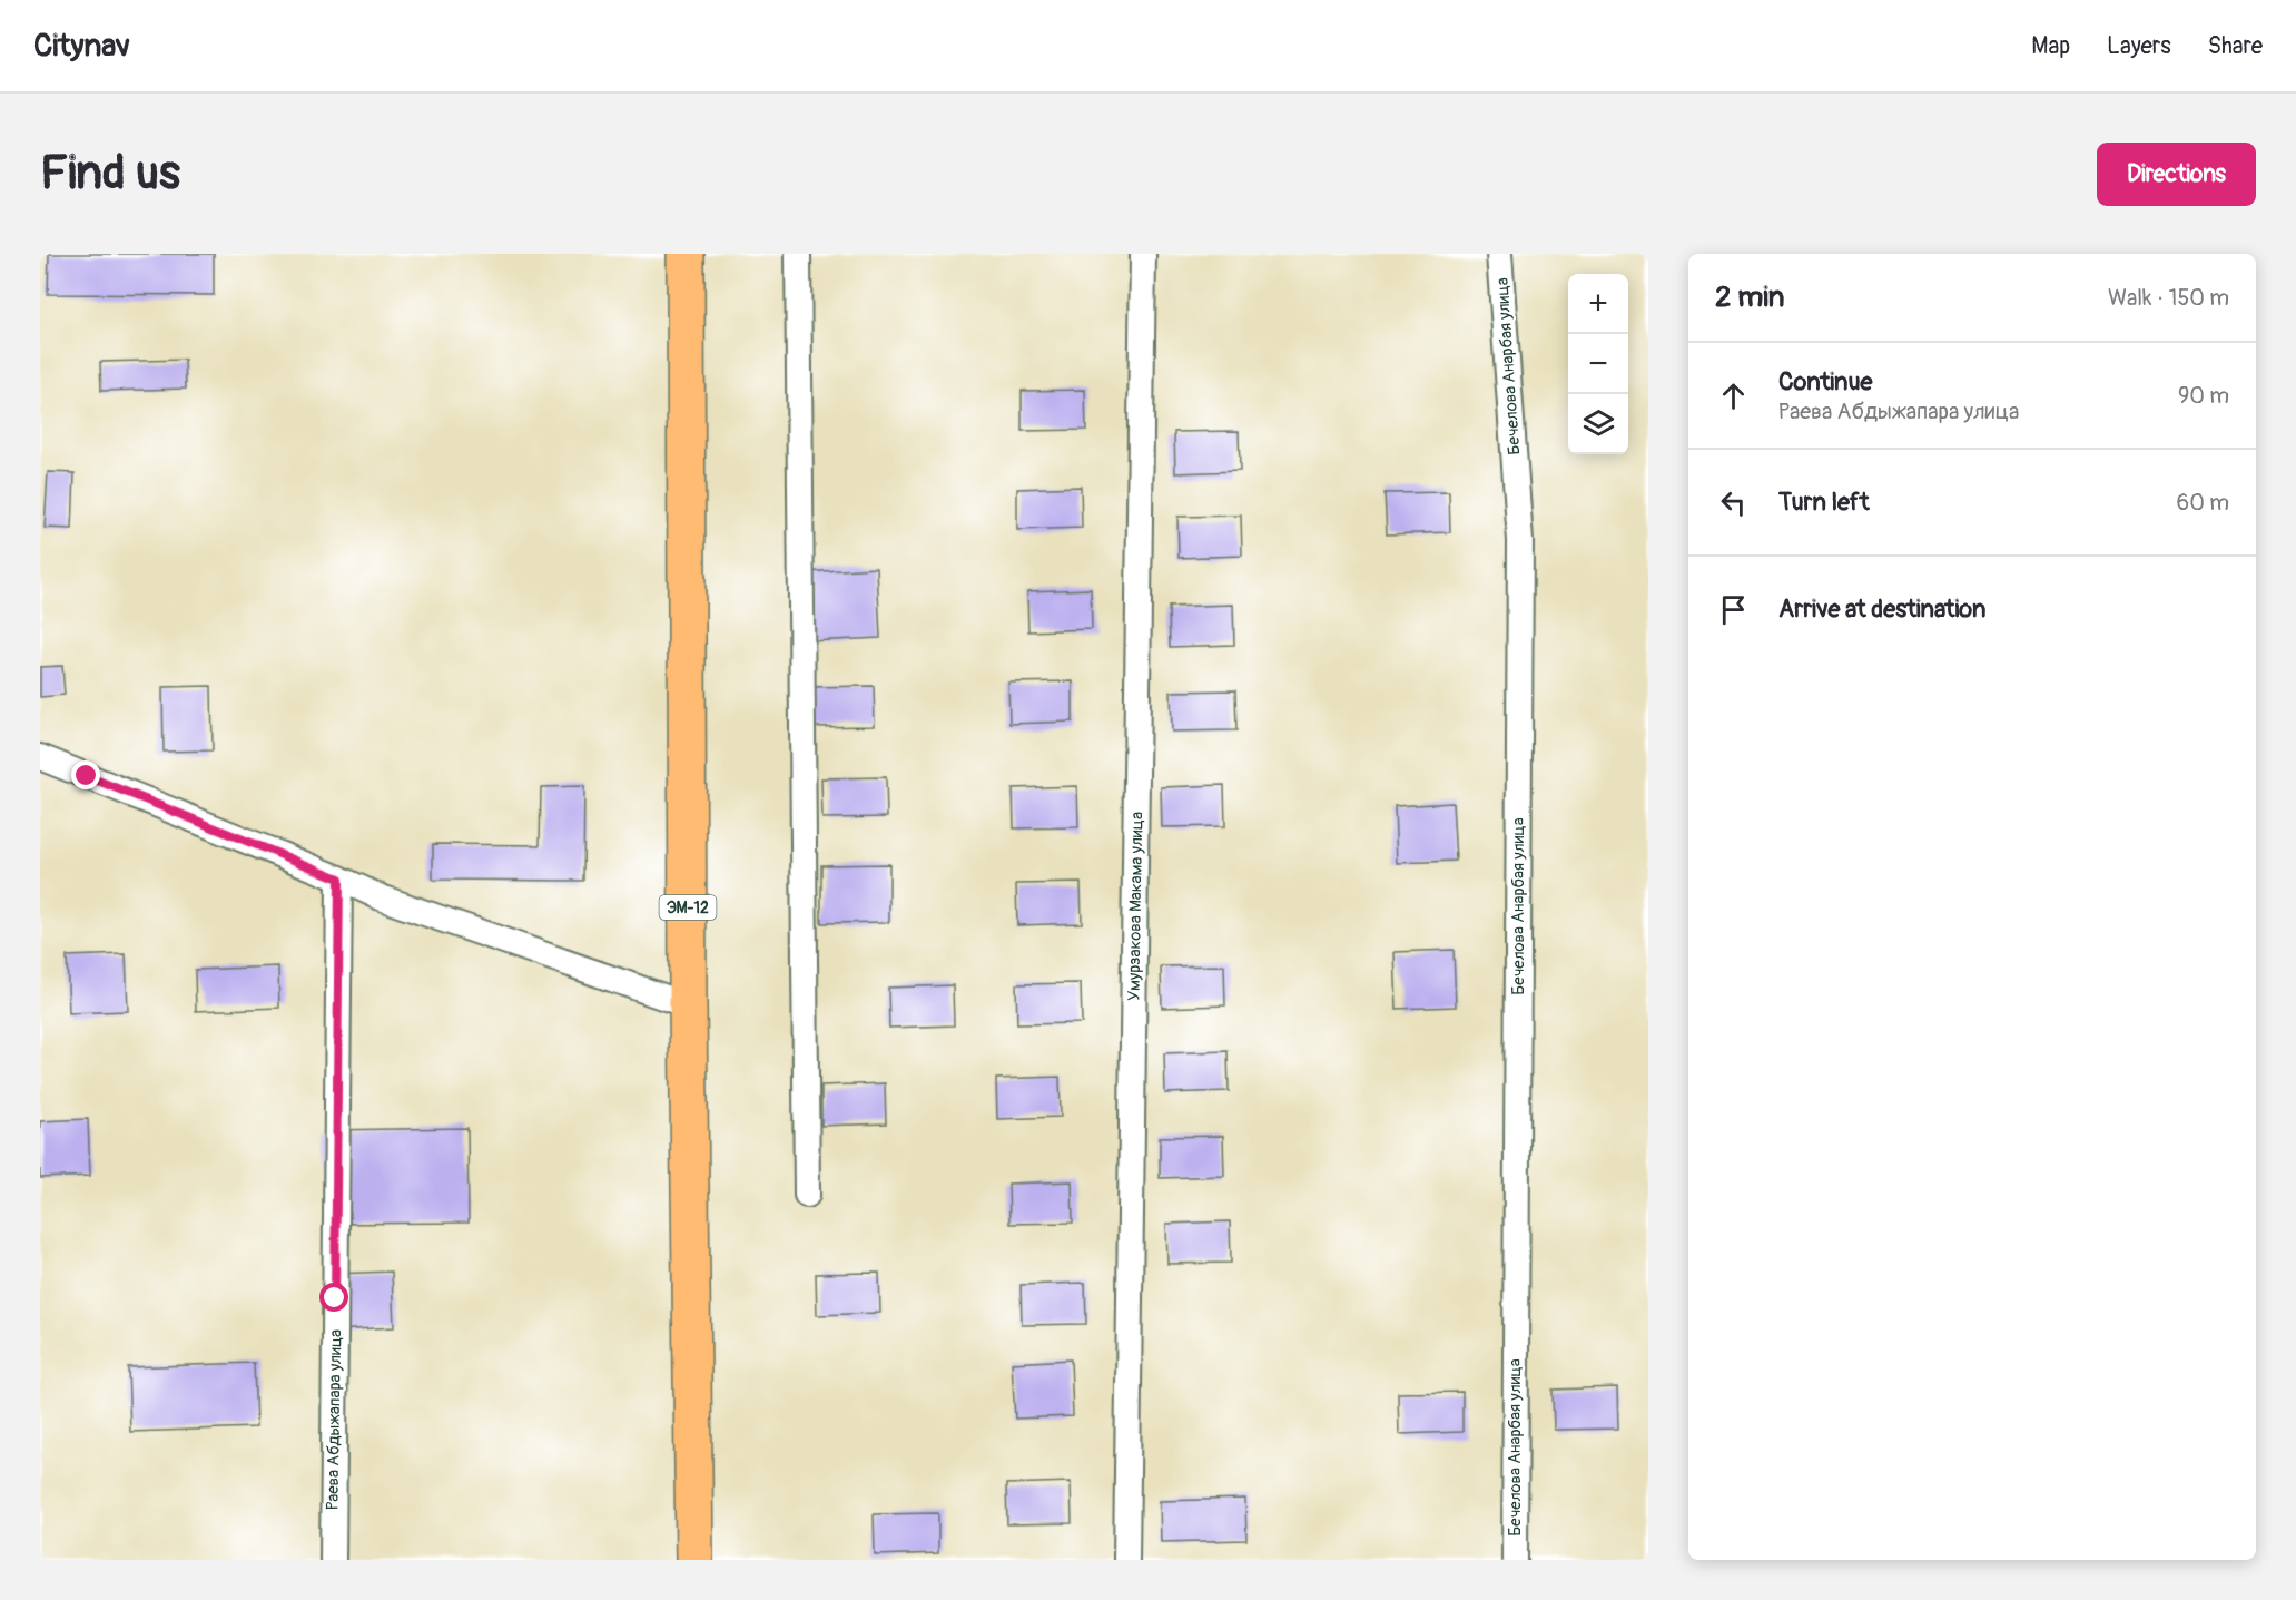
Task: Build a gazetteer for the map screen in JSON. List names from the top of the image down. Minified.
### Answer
{"streets":{"highway":["ЭМ-12"],"street":["Бечелова Анарбая улица","Умурзакова Макама улица","Раева Абдыжапара улица"]},"page":{"header":"Citynav","nav":["Map","Layers","Share"],"buttons":"Directions","title":"Find us","heading":["2 min","Walk · 150 m"],"map_buttons":["+","−"],"list":[["Continue","Раева Абдыжапара улица","90 m"],["Turn left","60 m"],"Arrive at destination"]}}
